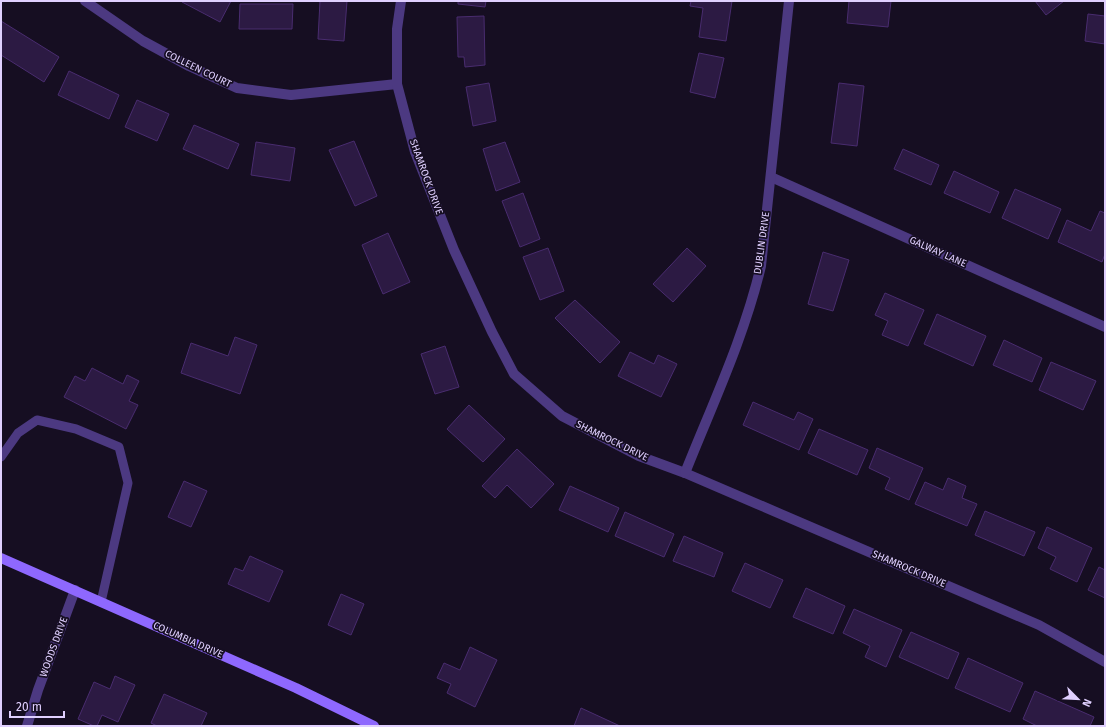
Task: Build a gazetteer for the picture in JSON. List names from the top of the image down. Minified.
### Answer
{"streets":{"main road":["COLUMBIA DRIVE"],"street":["COLLEEN COURT","SHAMROCK DRIVE","DUBLIN DRIVE","GALWAY LANE","WOODS DRIVE"]},"crossings":[["COLLEEN COURT","SHAMROCK DRIVE"],["SHAMROCK DRIVE","DUBLIN DRIVE"],["DUBLIN DRIVE","GALWAY LANE"],["COLUMBIA DRIVE","WOODS DRIVE"]],"scale_bar":"20 m","north":"bottom right"}
